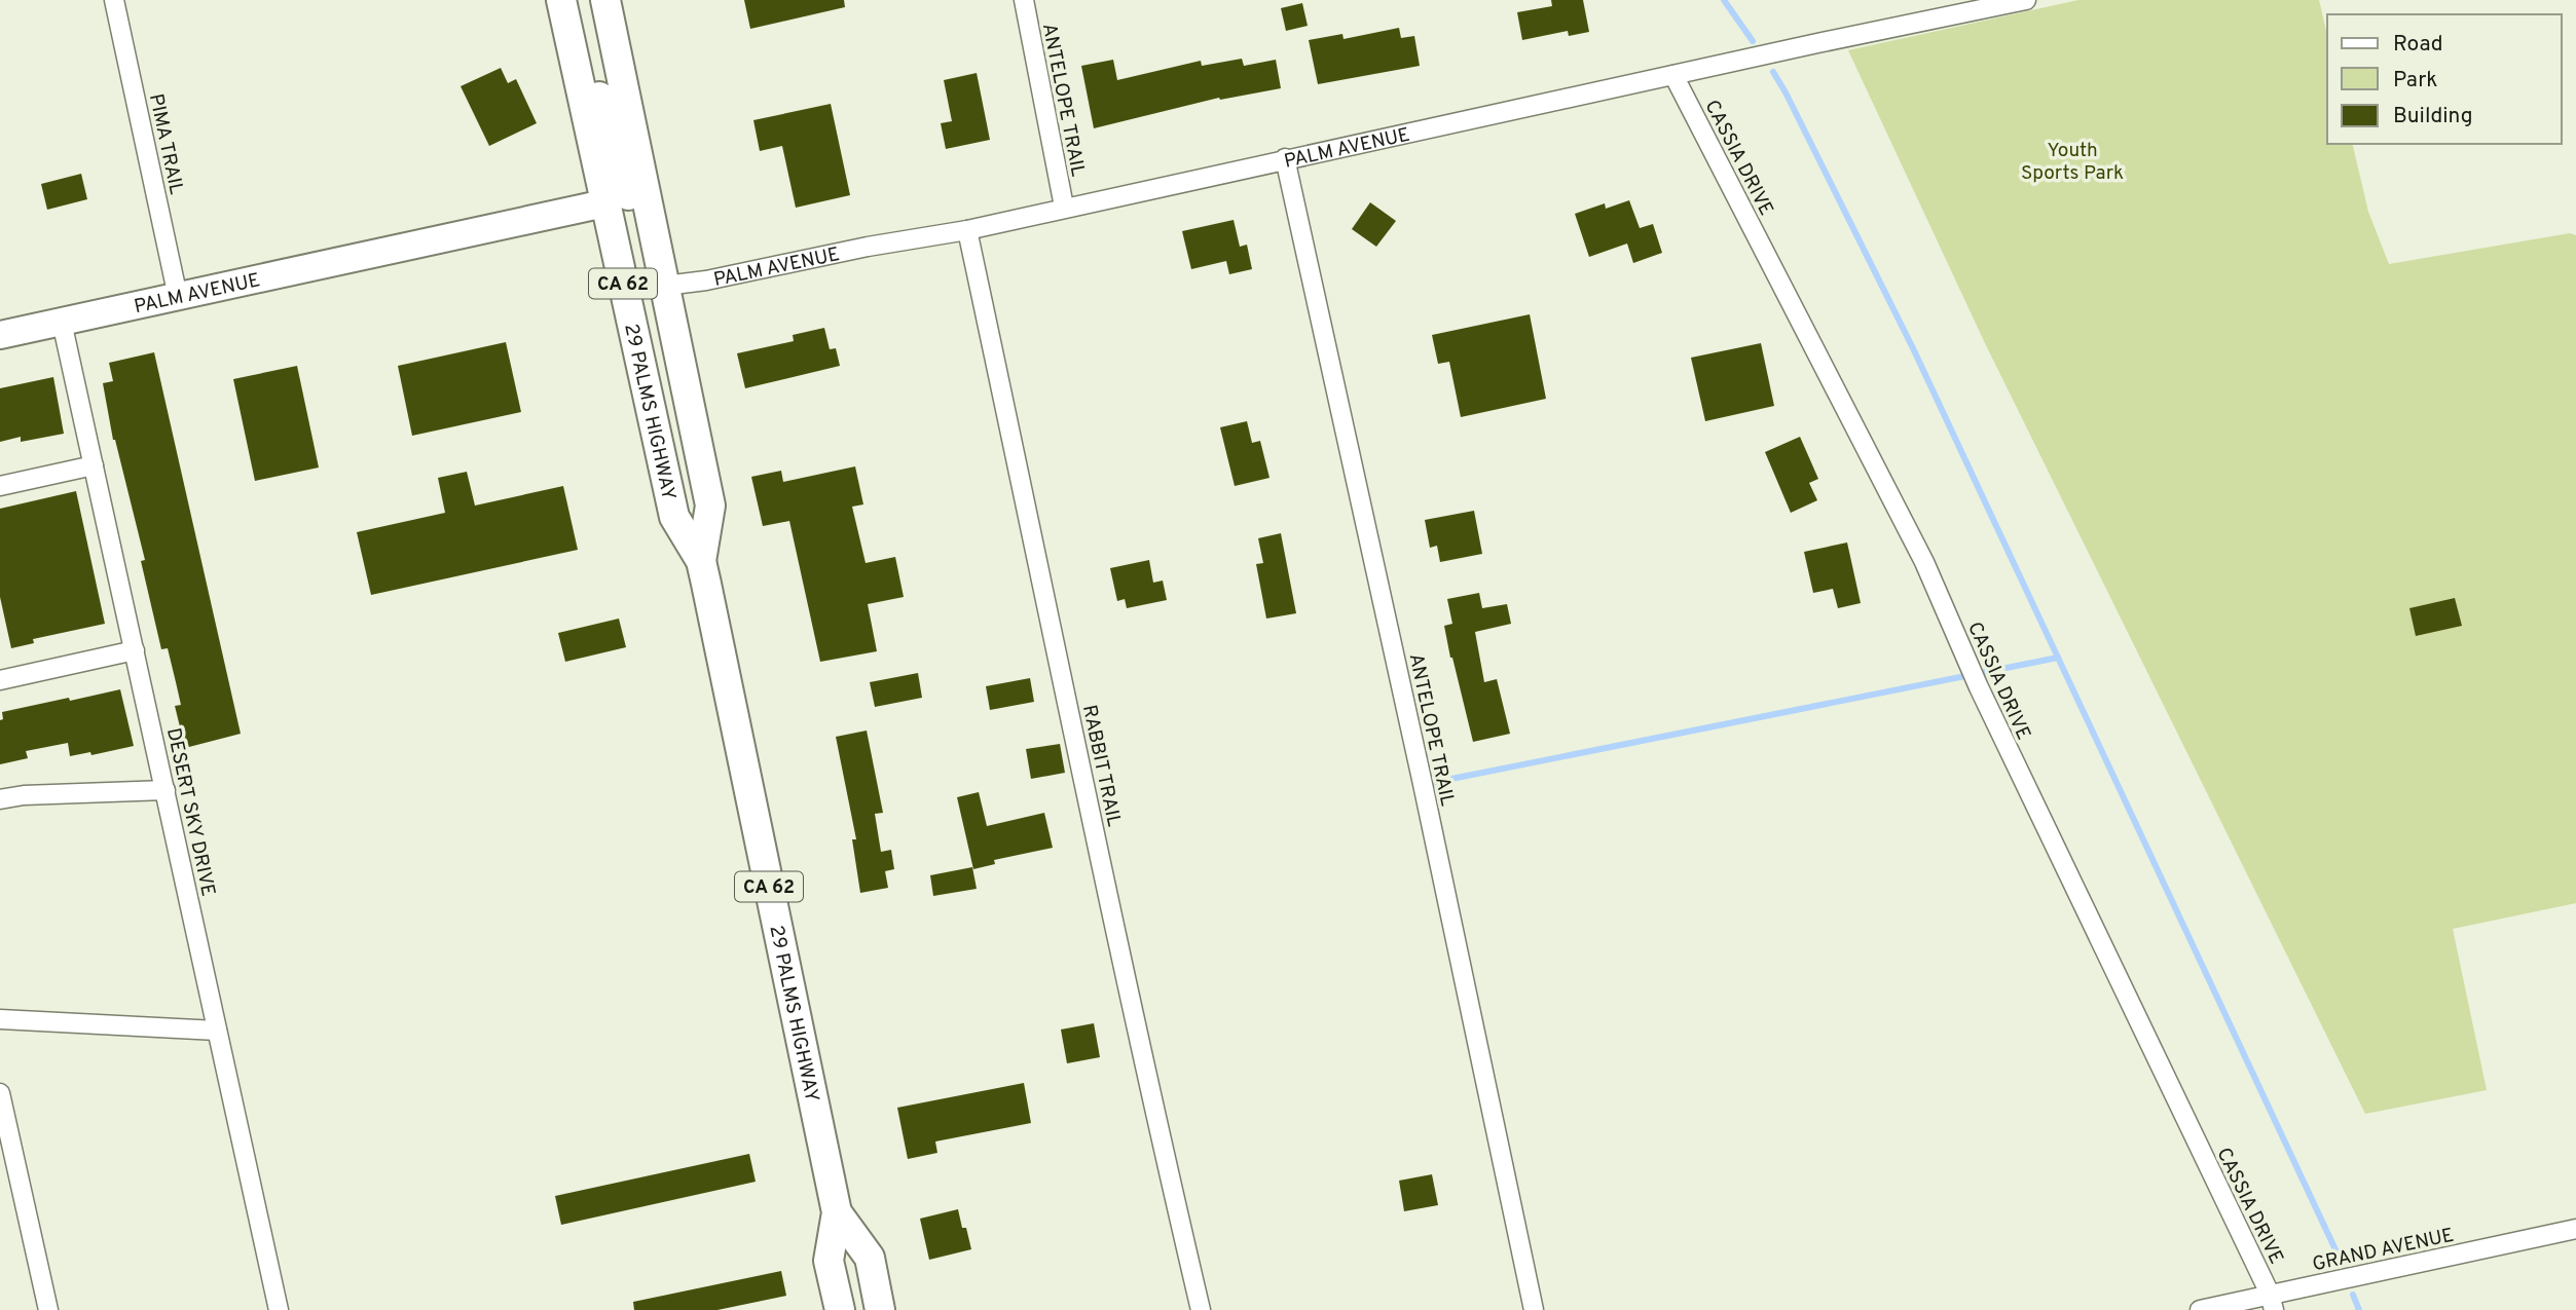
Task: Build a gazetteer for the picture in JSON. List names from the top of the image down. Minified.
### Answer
{"streets":{"main road":["CA 62","29 PALMS HIGHWAY"],"street":["ANTELOPE TRAIL","PIMA TRAIL","PALM AVENUE","CASSIA DRIVE","RABBIT TRAIL","DESERT SKY DRIVE","GRAND AVENUE"]},"crossings":[["ANTELOPE TRAIL","PALM AVENUE"],["PIMA TRAIL","PALM AVENUE"],["PALM AVENUE","CASSIA DRIVE"],["PALM AVENUE","29 PALMS HIGHWAY"],["PALM AVENUE","RABBIT TRAIL"],["PALM AVENUE","DESERT SKY DRIVE"],["CASSIA DRIVE","GRAND AVENUE"]],"parks":["Youth Sports Park"],"legend":["Road","Park","Building"]}
